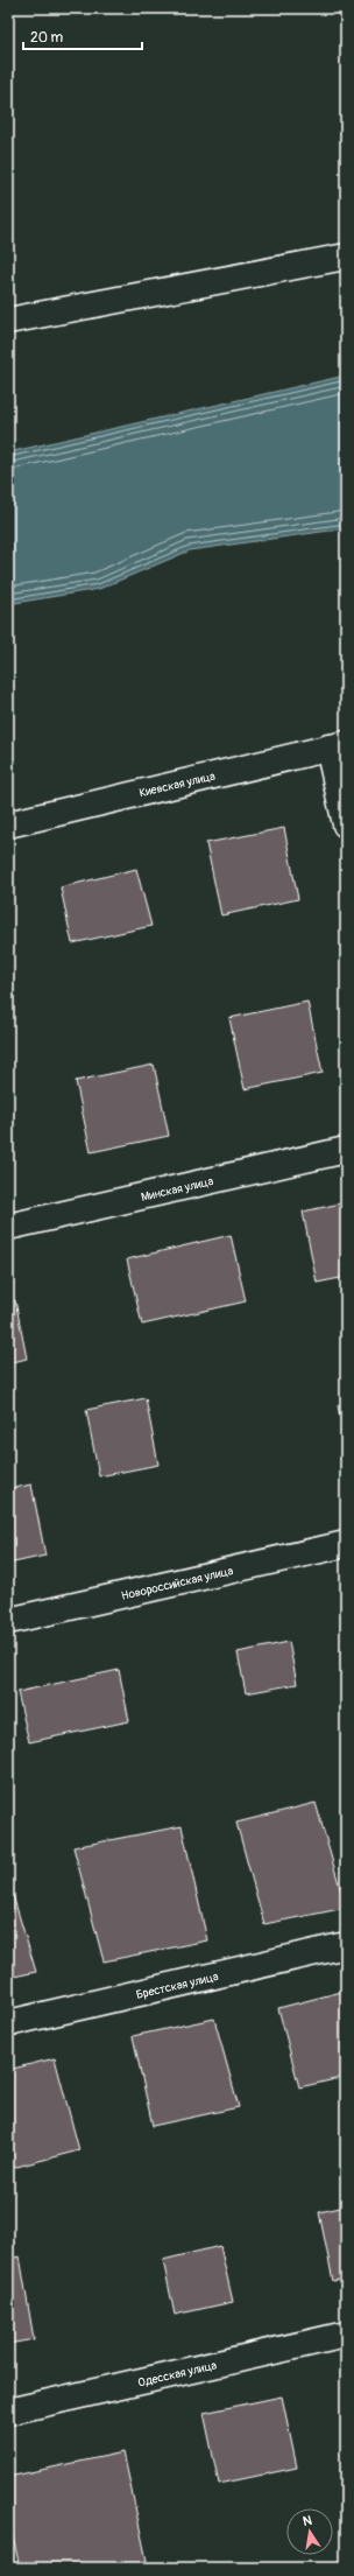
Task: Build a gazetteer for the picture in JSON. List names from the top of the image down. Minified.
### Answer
{"streets":{"street":["Киевская улица","Минская улица","Новороссийская улица","Брестская улица","Одесская улица"]},"scale_bar":"20 m","north":"top"}
